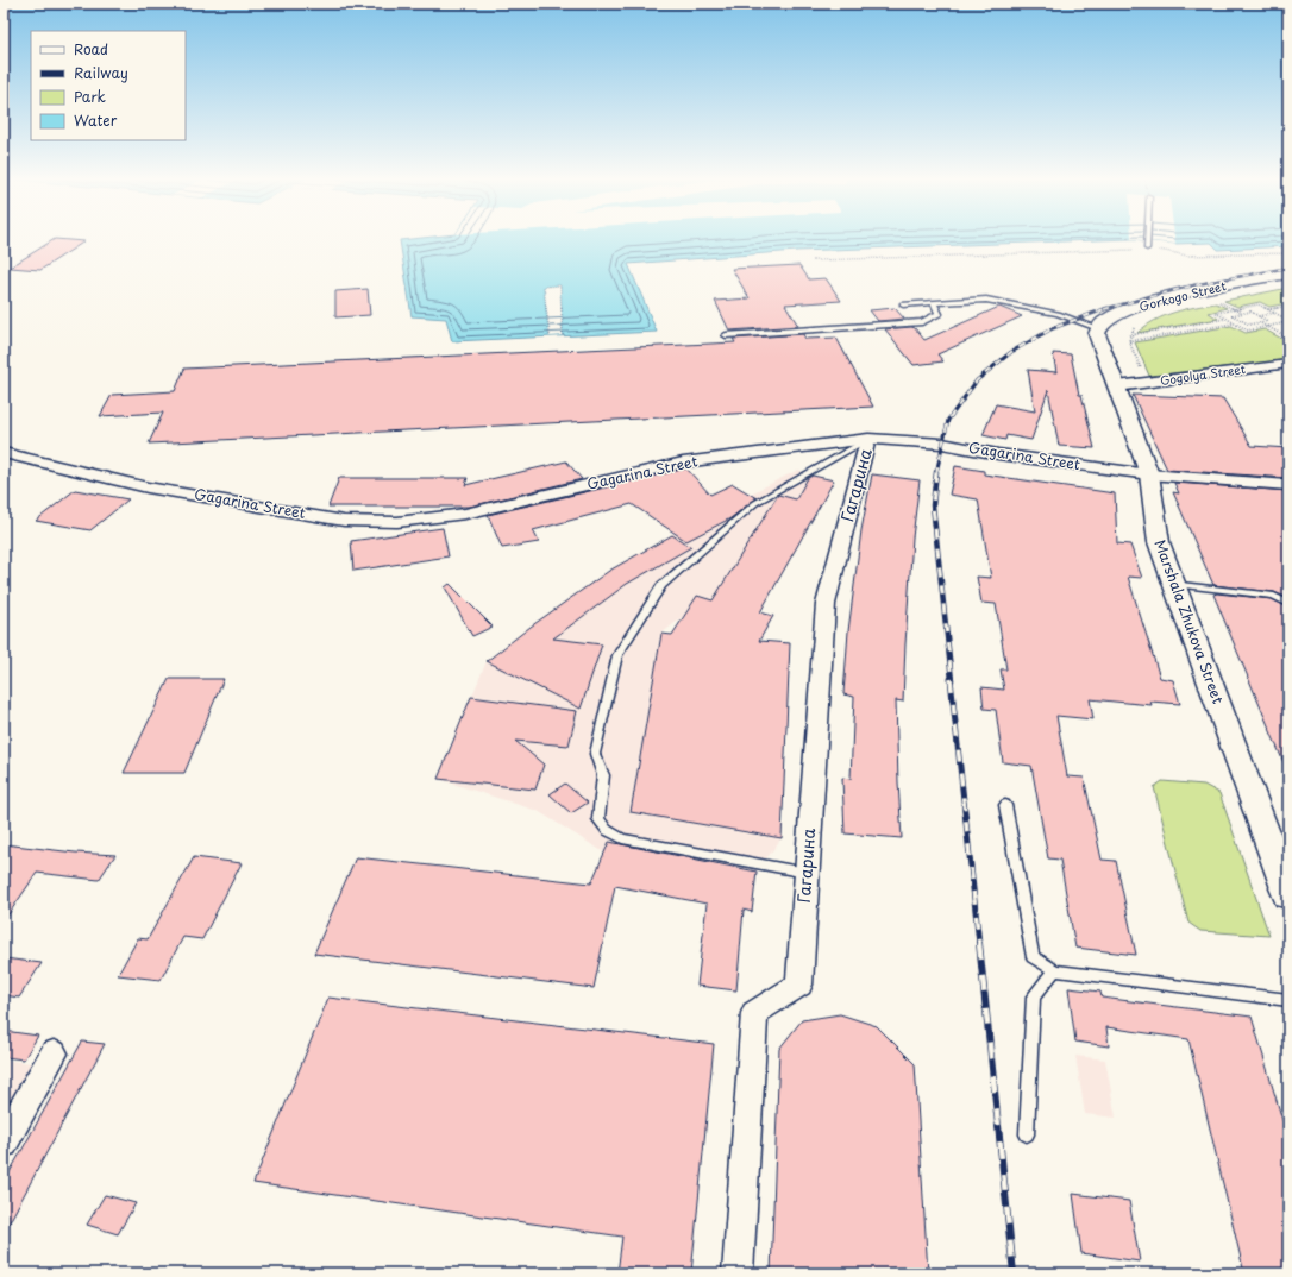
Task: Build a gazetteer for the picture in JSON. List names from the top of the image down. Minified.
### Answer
{"streets":{"street":["Gorkogo Street","Gogolya Street","Gagarina Street","Гагарина","Marshala Zhukova Street"]},"crossings":[["Gorkogo Street","Marshala Zhukova Street"],["Gogolya Street","Marshala Zhukova Street"],["Gagarina Street","Гагарина"],["Gagarina Street","Marshala Zhukova Street"]],"legend":["Road","Railway","Park","Water"]}
